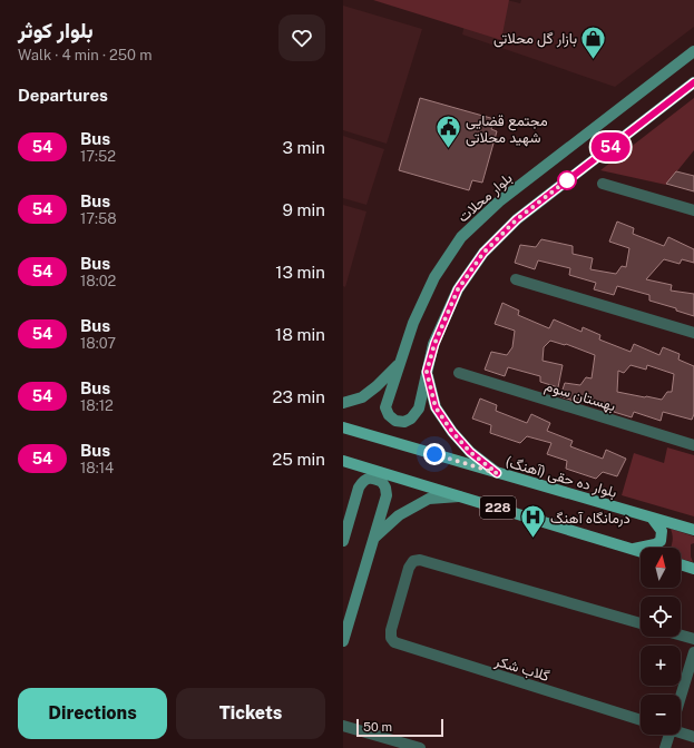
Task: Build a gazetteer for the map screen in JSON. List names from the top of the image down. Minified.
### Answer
{"streets":{"main road":["بلوار محلات","بلوار ده حقی (آهنگ)","228"],"street":["بهستان سوم","گلاب شکر"]},"places":{"shop":["بازار گل محلاتی"],"public building":["مجتمع قضایی شهید محلاتی"],"hospital":["درمانگاه آهنگ"]},"lines":["bus line 54"],"scale_bar":"50 m","north":"top","page":{"heading":[["بلوار کوثر","Walk · 4 min · 250 m"],"Departures"],"on_map":"54","list":[{"mark":"54","name":"Bus","note":"17:52","value":"3 min"},{"mark":"54","name":"Bus","note":"17:58","value":"9 min"},{"mark":"54","name":"Bus","note":"18:02","value":"13 min"},{"mark":"54","name":"Bus","note":"18:07","value":"18 min"},{"mark":"54","name":"Bus","note":"18:12","value":"23 min"},{"mark":"54","name":"Bus","note":"18:14","value":"25 min"}],"map_buttons":["+","−"],"buttons":["Directions","Tickets"],"scale":"50 m"}}
